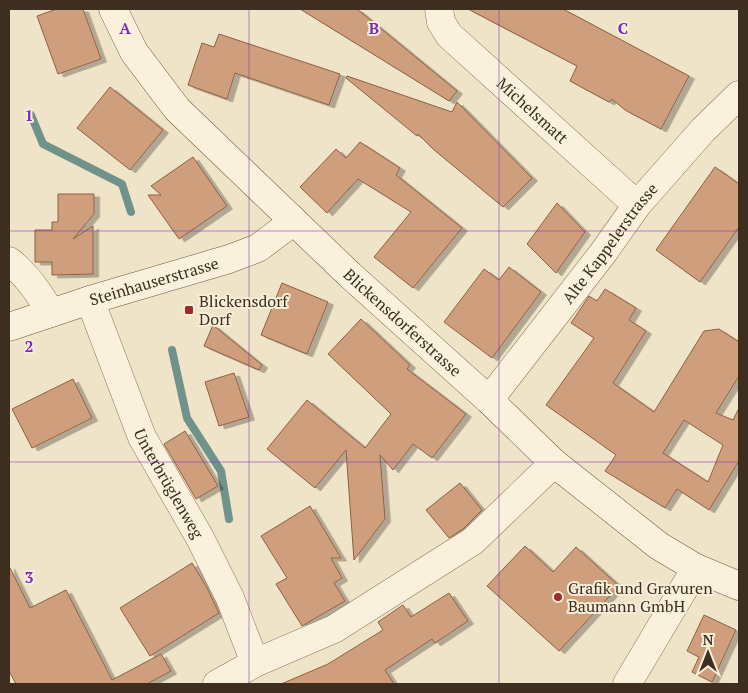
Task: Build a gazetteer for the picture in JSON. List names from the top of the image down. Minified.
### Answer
{"streets":{"street":["Michelsmatt","Alte Kappelerstrasse","Steinhauserstrasse","Blickensdorferstrasse","Unterbrüglenweg"]},"crossings":[["Michelsmatt","Alte Kappelerstrasse"],["Alte Kappelerstrasse","Blickensdorferstrasse"],["Steinhauserstrasse","Blickensdorferstrasse"],["Steinhauserstrasse","Unterbrüglenweg"]],"places":{"transit":["Blickensdorf Dorf"],"other":["Grafik und Gravuren Baumann GmbH"]},"north":"top","grid":{"columns":["A","B","C"],"rows":["1","2","3"]}}
